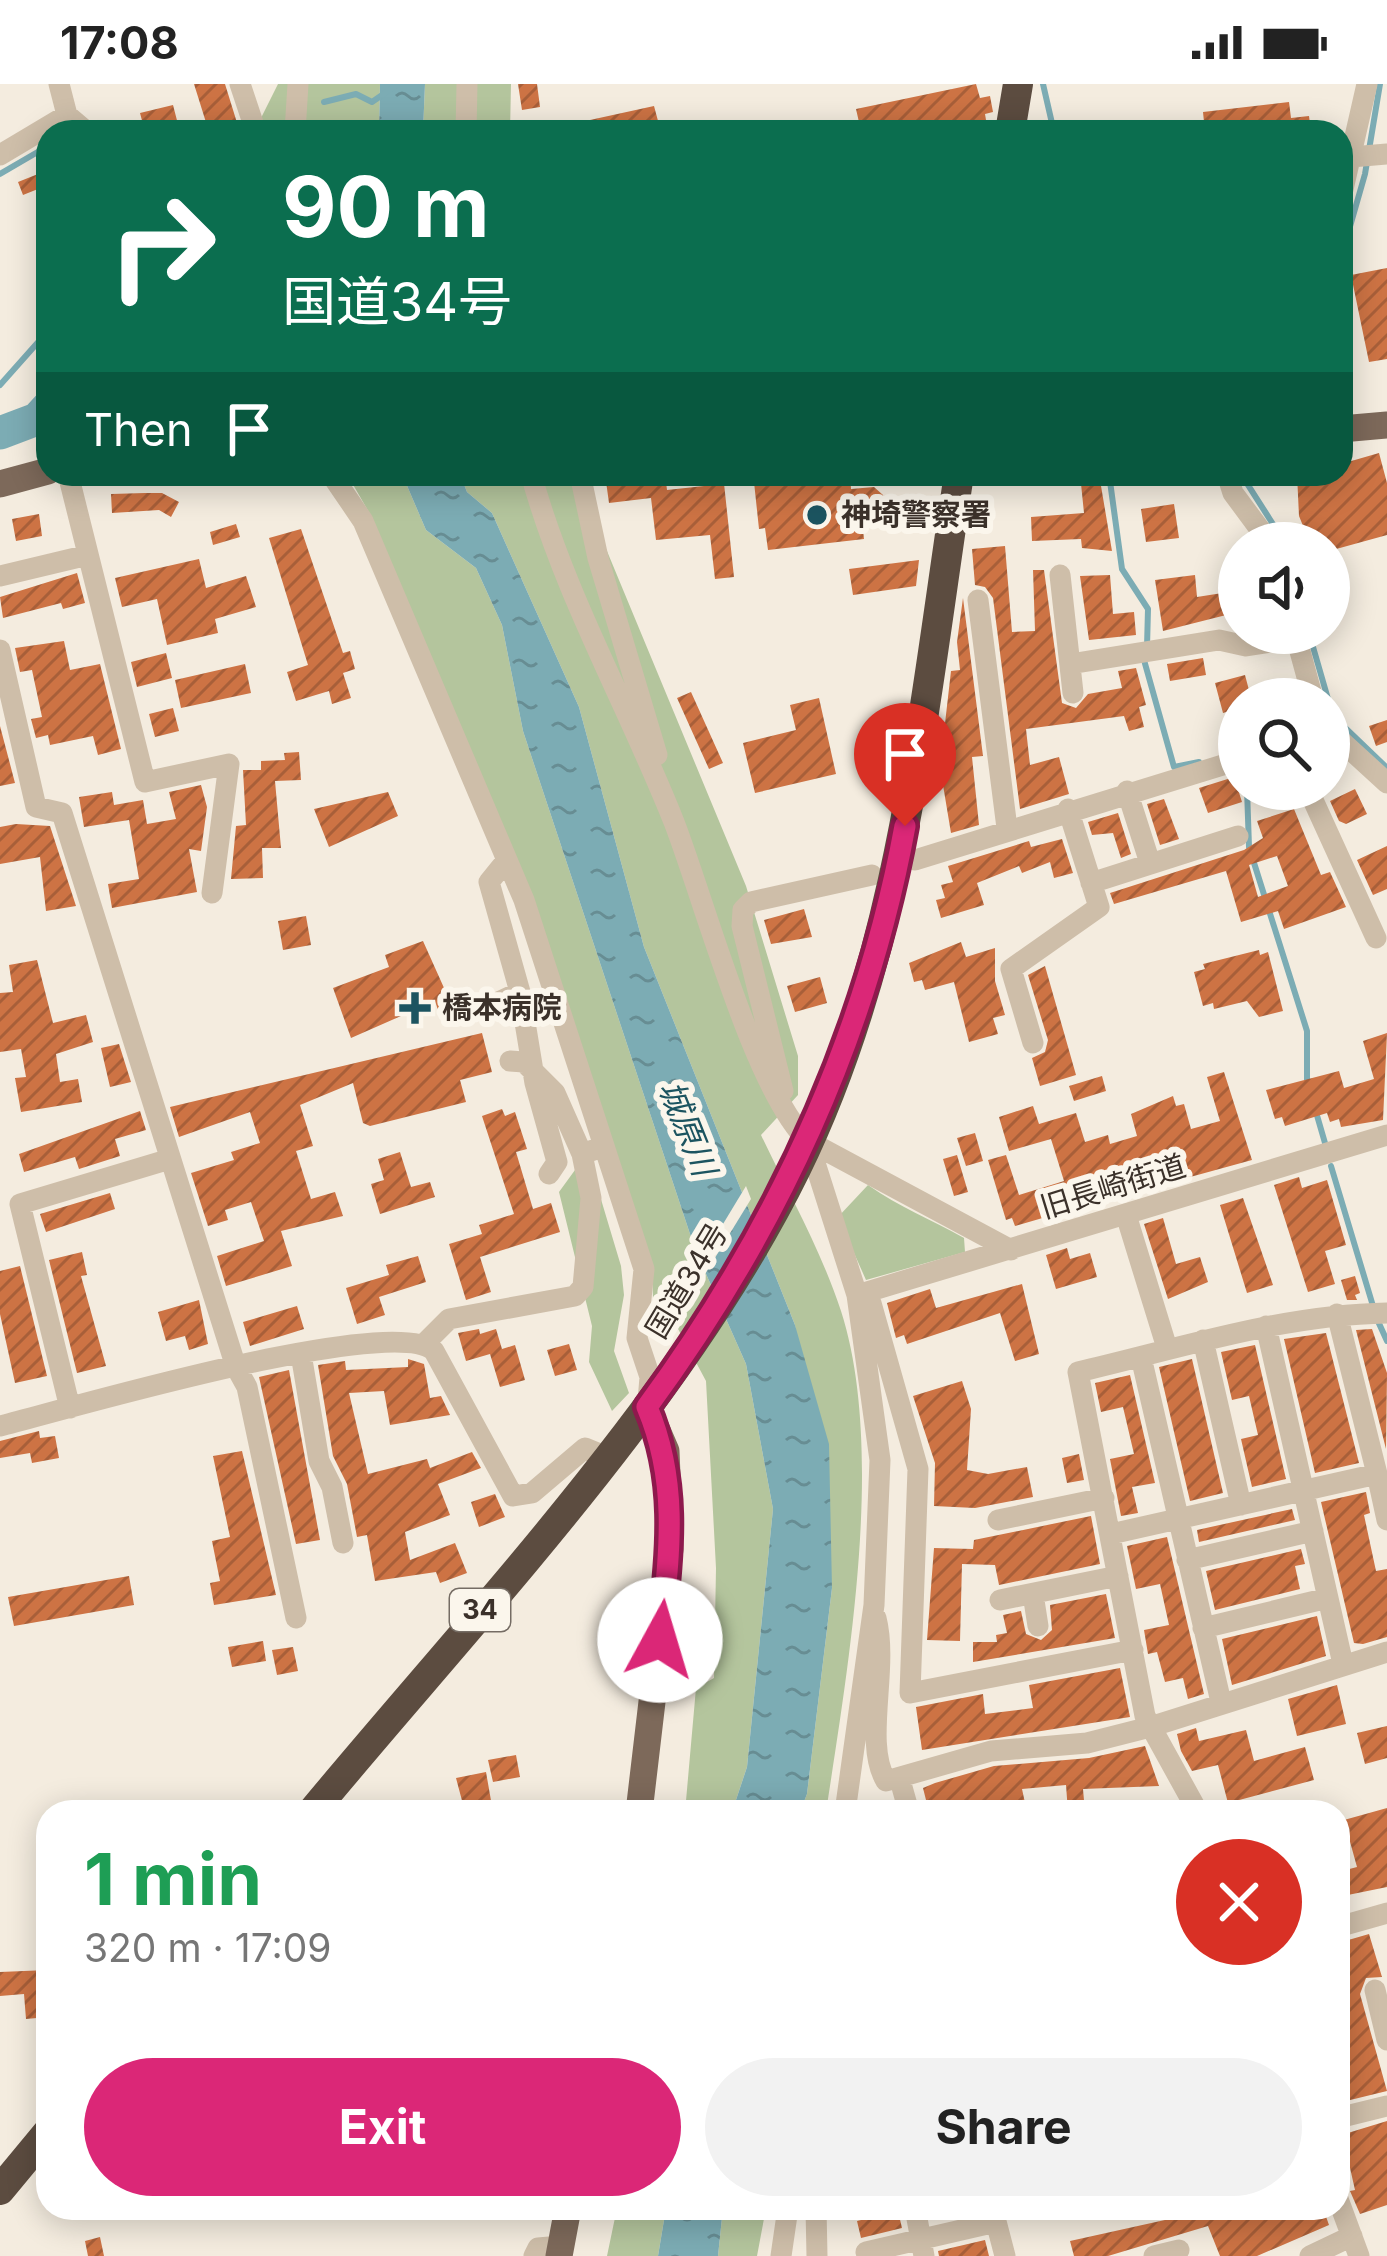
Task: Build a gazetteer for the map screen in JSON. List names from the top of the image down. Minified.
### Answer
{"streets":{"highway":["国道34号","34"],"street":["旧長崎街道"]},"water":["城原川"],"places":{"other":["神埼警察署"],"health":["橋本病院"]},"page":{"status":"17:08","turn":["90 m","国道34号"],"then":"Then","heading":["1 min","320 m · 17:09"],"buttons":["Exit","Share"]}}
